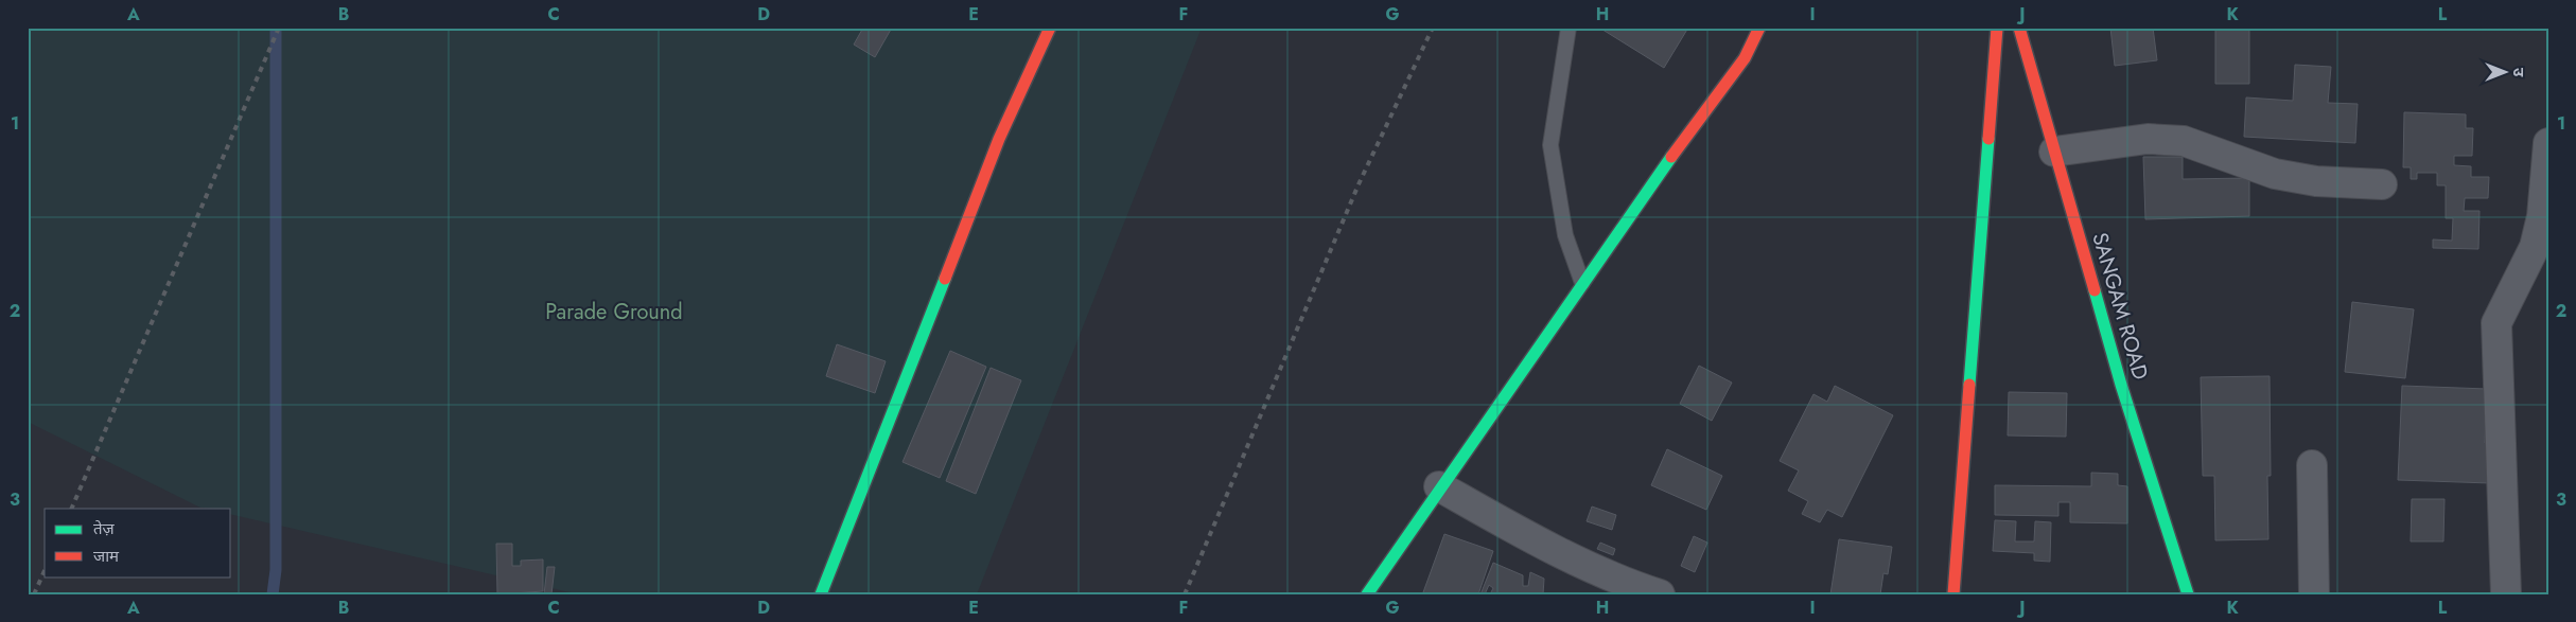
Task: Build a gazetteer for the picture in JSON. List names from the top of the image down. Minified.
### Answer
{"streets":{"street":["SANGAM ROAD"]},"parks":["Parade Ground"],"legend":["तेज़","जाम"],"north":"right","grid":{"columns":["A","B","C","D","E","F","G","H","I","J","K","L"],"rows":["1","2","3"]}}
